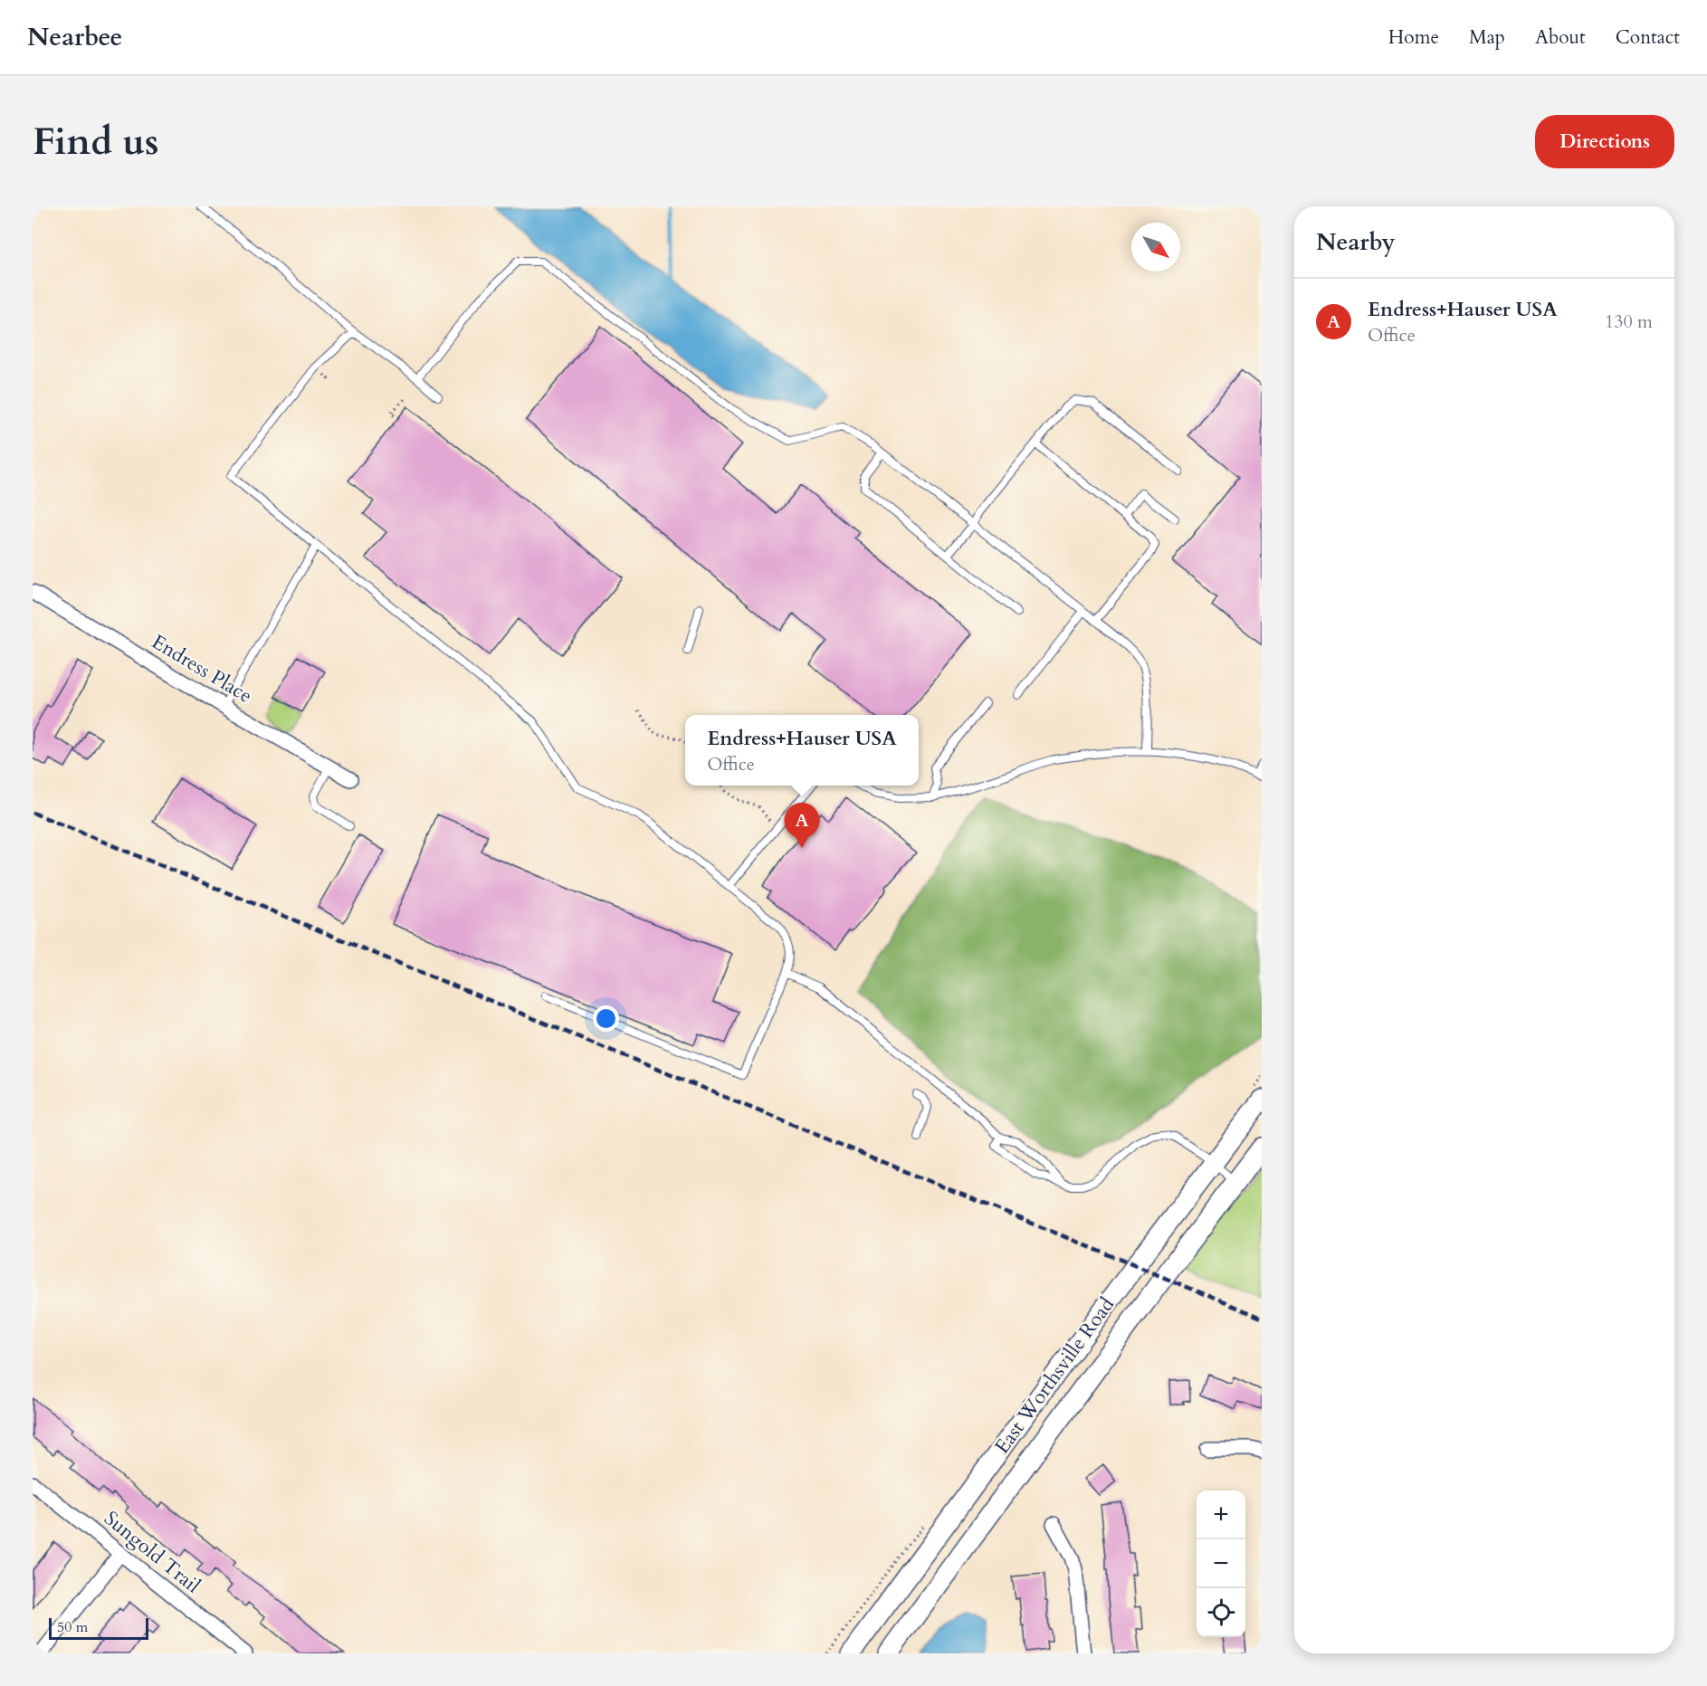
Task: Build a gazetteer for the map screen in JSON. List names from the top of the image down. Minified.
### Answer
{"streets":{"main road":["East Worthsville Road"],"street":["Endress Place","Sungold Trail"]},"scale_bar":"50 m","north":"bottom right","page":{"header":"Nearbee","nav":["Home","Map","About","Contact"],"buttons":"Directions","title":"Find us","heading":"Nearby","list":[{"mark":"A","name":"Endress+Hauser USA","note":"Office","value":"130 m"}],"popup":["Endress+Hauser USA","Office"],"pins":"A","map_buttons":["+","−"],"scale":"50 m"}}
